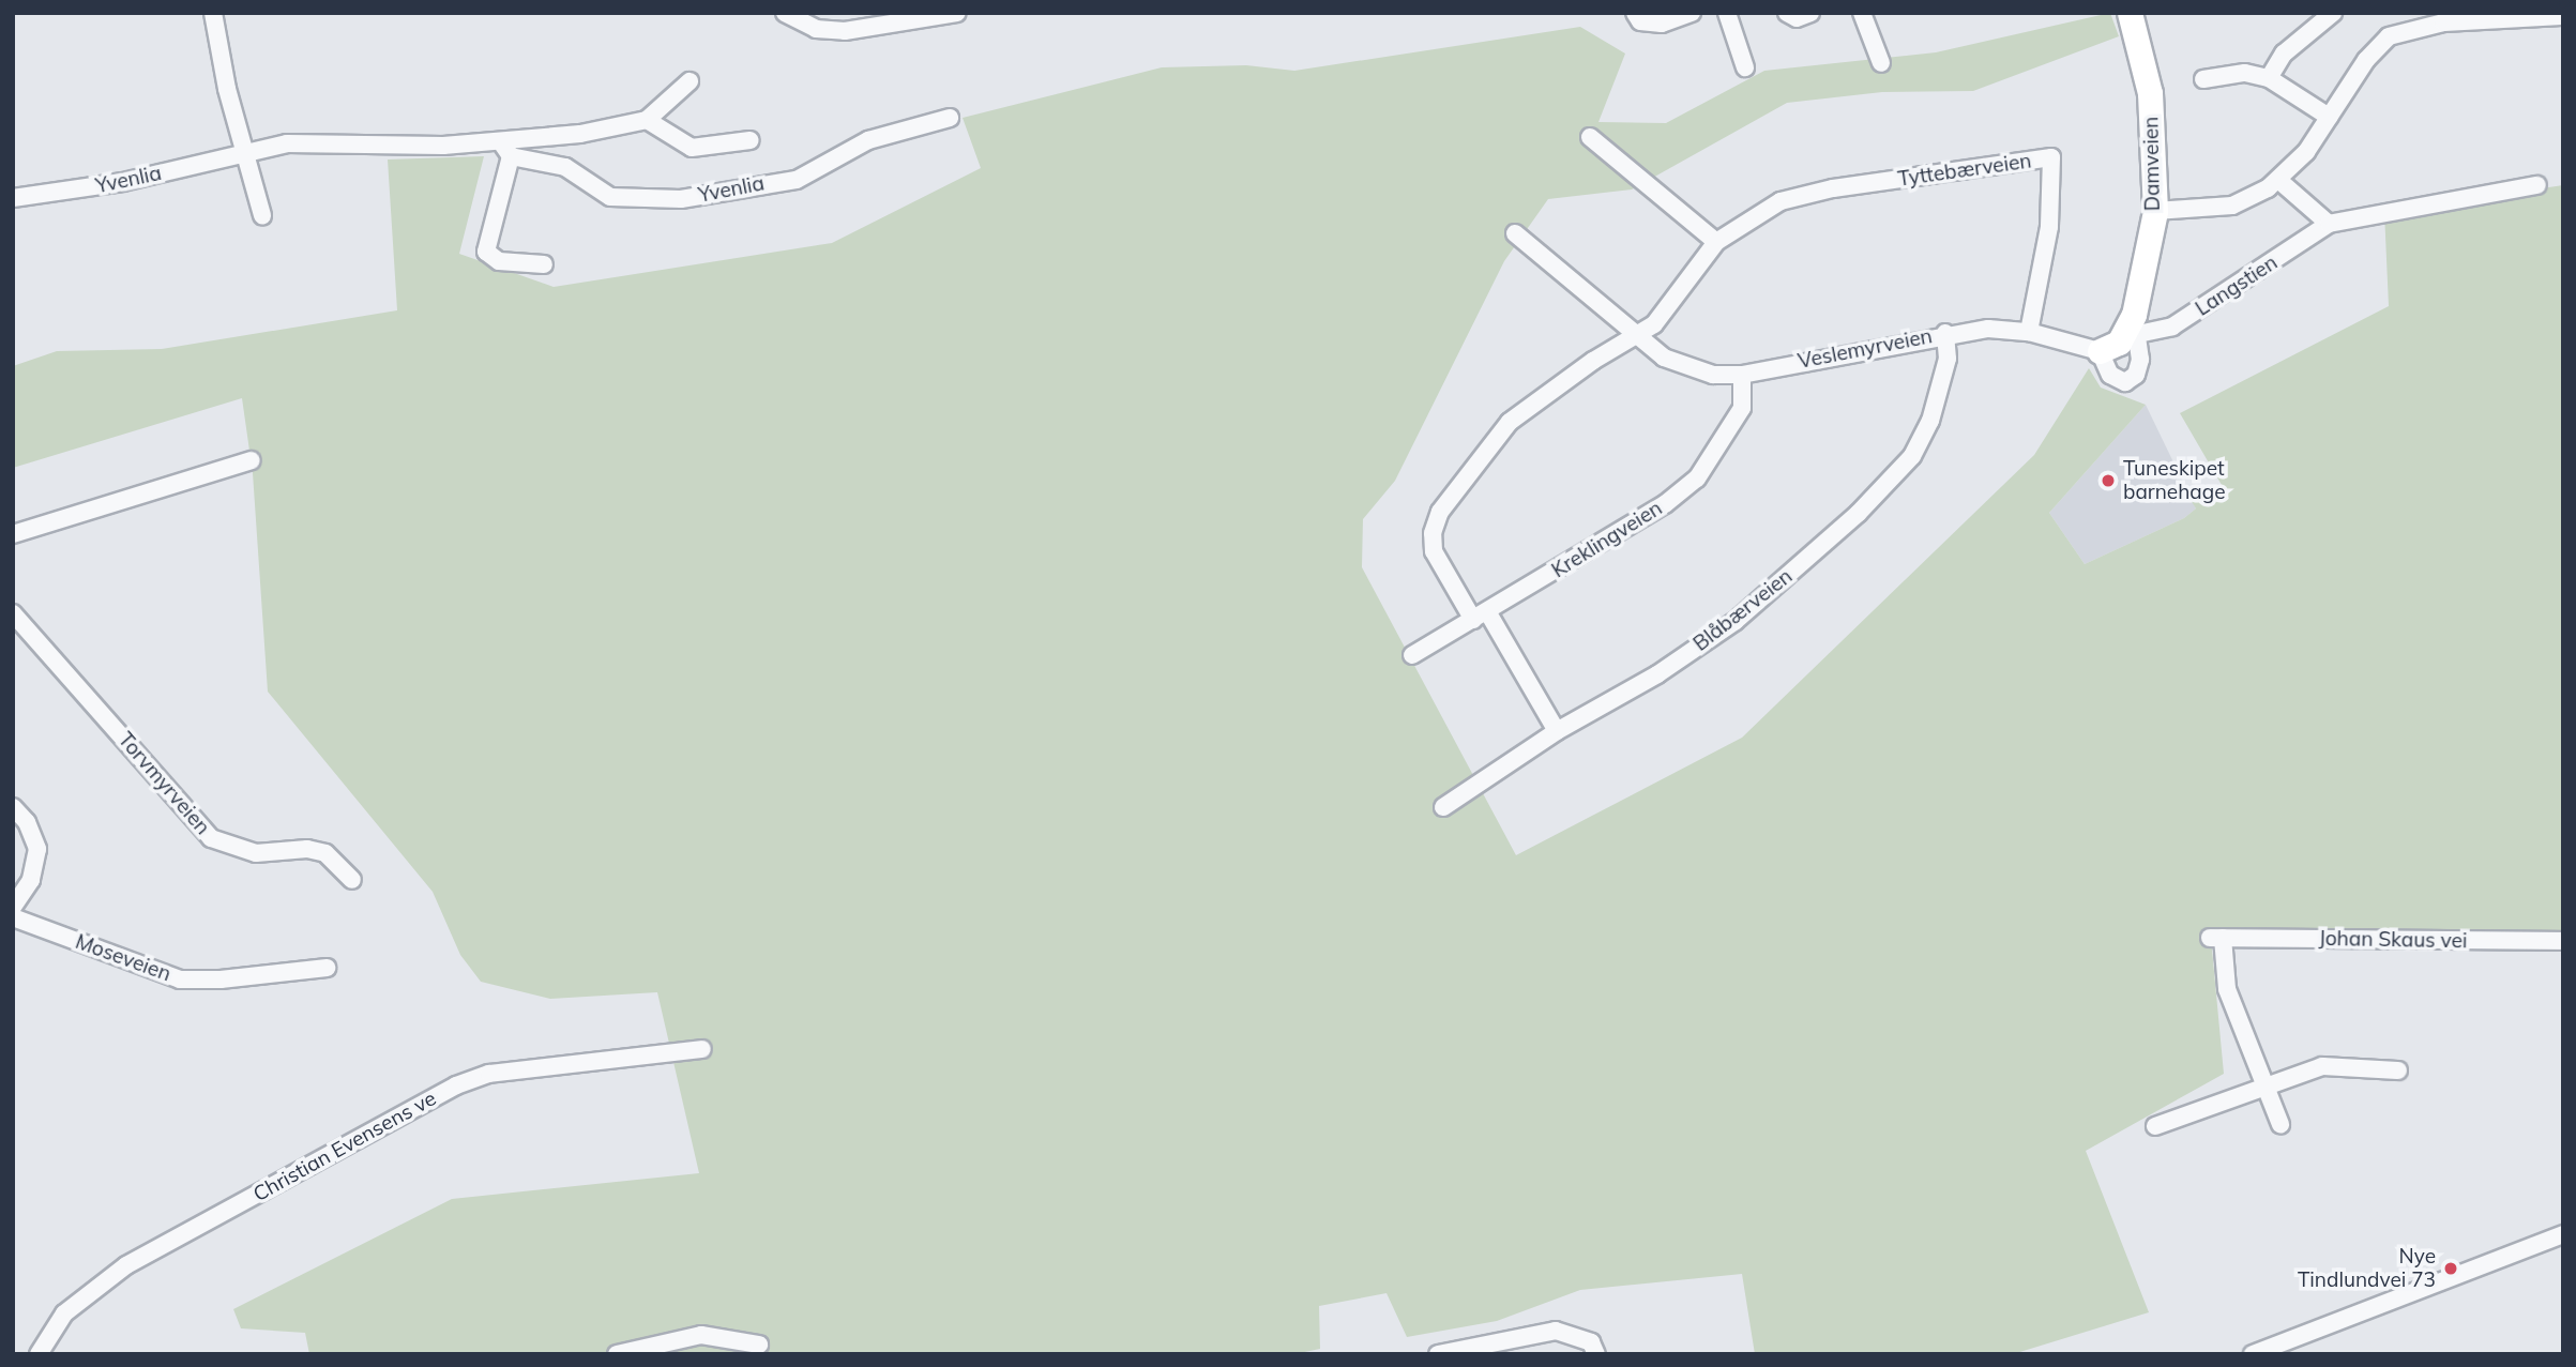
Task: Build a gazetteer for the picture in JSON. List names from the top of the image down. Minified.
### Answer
{"streets":{"street":["Damveien","Tyttebærveien","Yvenlia","Langstien","Veslemyrveien","Kreklingveien","Blåbærveien","Torvmyrveien","Johan Skaus vei","Moseveien","Christian Evensens ve"]},"crossings":[["Damveien","Langstien"],["Damveien","Veslemyrveien"],["Tyttebærveien","Veslemyrveien"],["Tyttebærveien","Kreklingveien"],["Tyttebærveien","Blåbærveien"],["Veslemyrveien","Kreklingveien"],["Veslemyrveien","Blåbærveien"]],"places":["Tuneskipet barnehage","Nye Tindlundvei 73"]}
